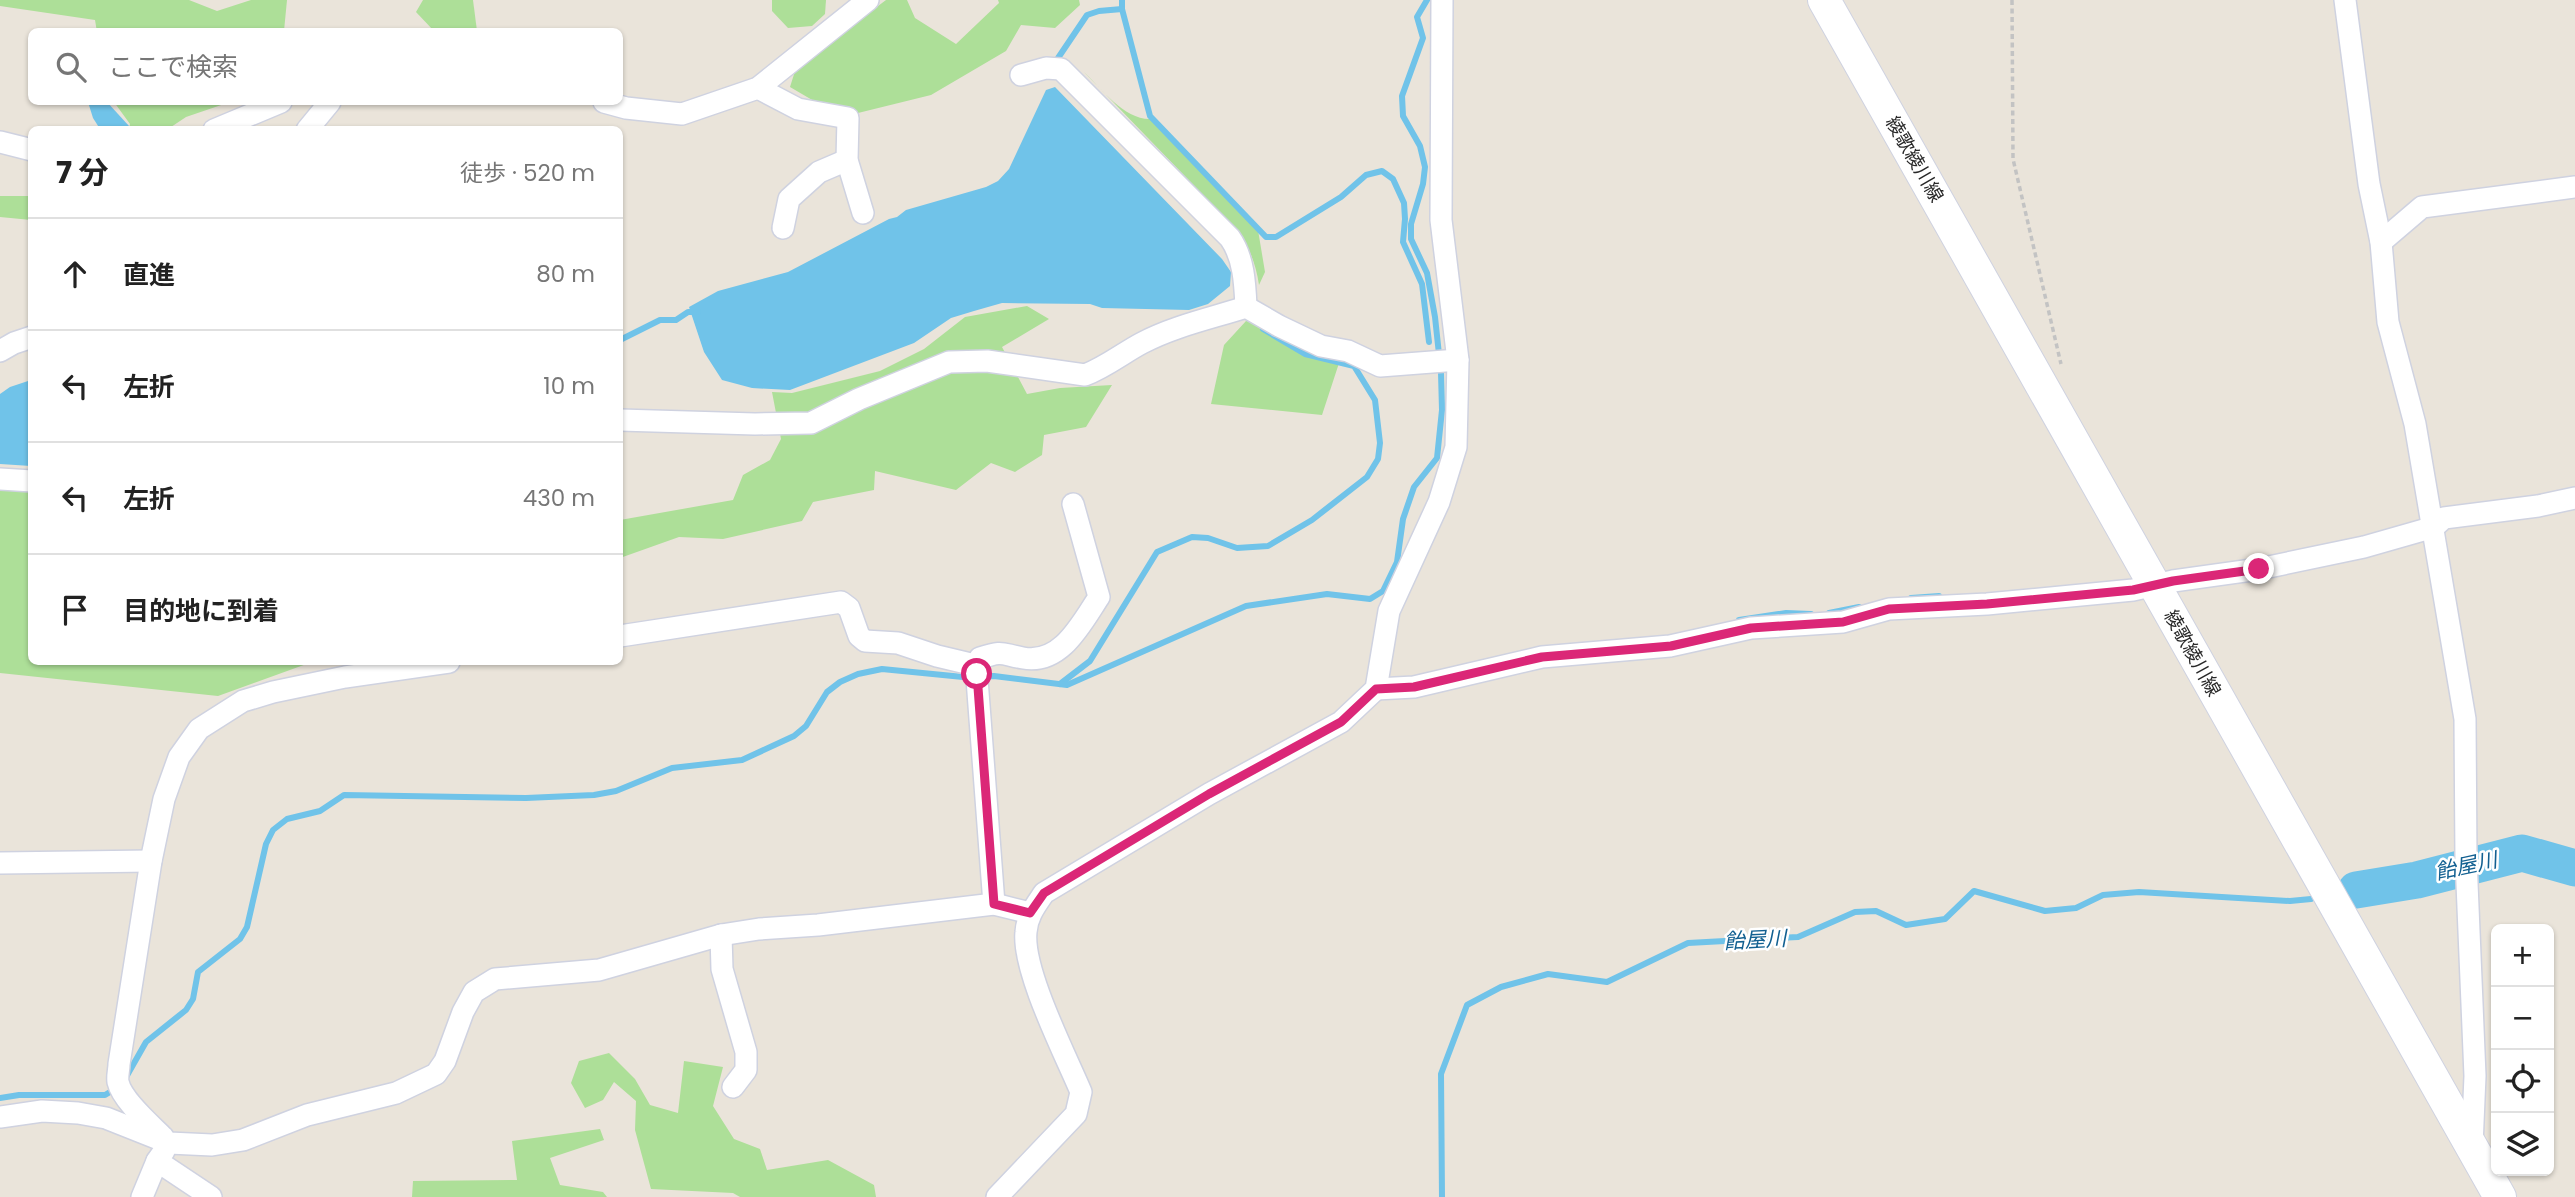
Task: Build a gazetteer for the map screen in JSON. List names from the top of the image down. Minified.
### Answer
{"streets":{"main road":["綾歌綾川線"]},"water":["飴屋川"],"page":{"search":"ここで検索","heading":["7 分","徒歩 · 520 m"],"list":[["直進","80 m"],["左折","10 m"],["左折","430 m"],"目的地に到着"],"map_buttons":["+","−"]}}
